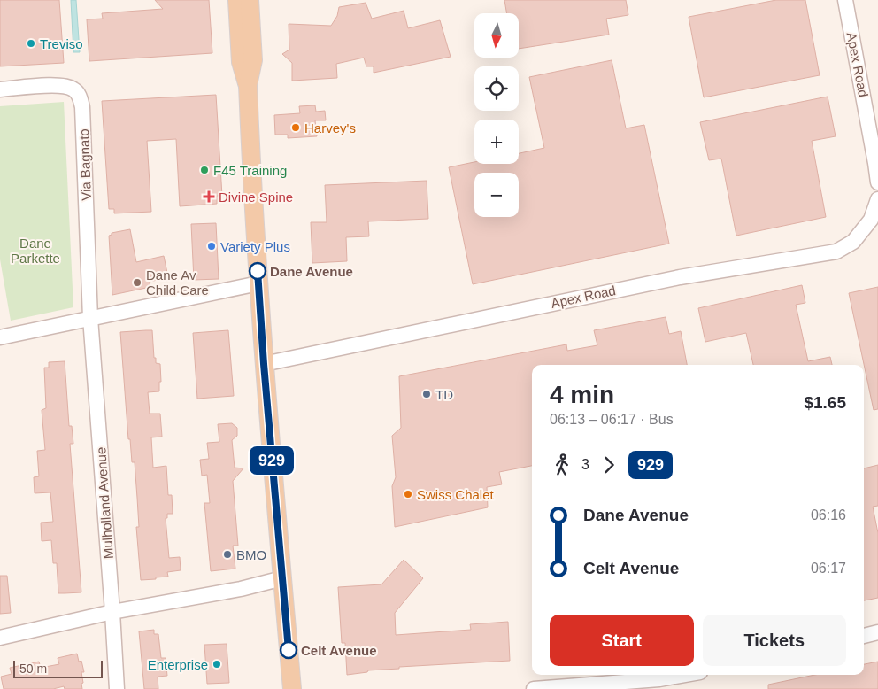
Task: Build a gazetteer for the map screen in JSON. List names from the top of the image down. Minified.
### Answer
{"streets":{"street":["Apex Road","Via Bagnato","Mulholland Avenue"]},"crossings":[["Via Bagnato","Mulholland Avenue"]],"parks":["Dane Parkette"],"places":{"other":["Treviso","Harvey's","F45 Training","Variety Plus","Dane Avenue","Dane Av Child Care","TD","Swiss Chalet","BMO","Celt Avenue","Enterprise"],"health":["Divine Spine"]},"lines":["bus line 929"],"scale_bar":"50 m","north":"bottom","page":{"on_map":"929","map_buttons":["+","−"],"heading":["4 min","06:13 – 06:17 · Bus","$1.65"],"legs":["3","929"],"list":[{"name":"Dane Avenue","value":"06:16"},{"name":"Celt Avenue","value":"06:17"}],"buttons":["Start","Tickets"],"scale":"50 m"}}
